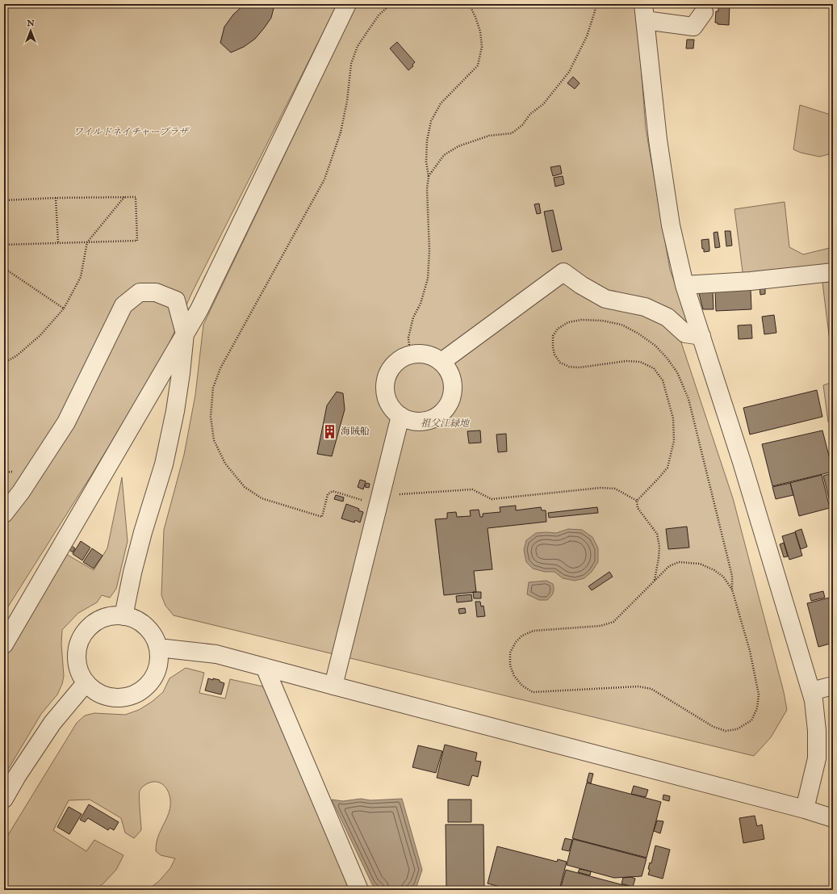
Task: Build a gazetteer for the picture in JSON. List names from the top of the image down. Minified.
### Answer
{"parks":["ワイルドネイチャープラザ","祖父江緑地"],"places":{"building":["海賊船"]},"north":"top"}
